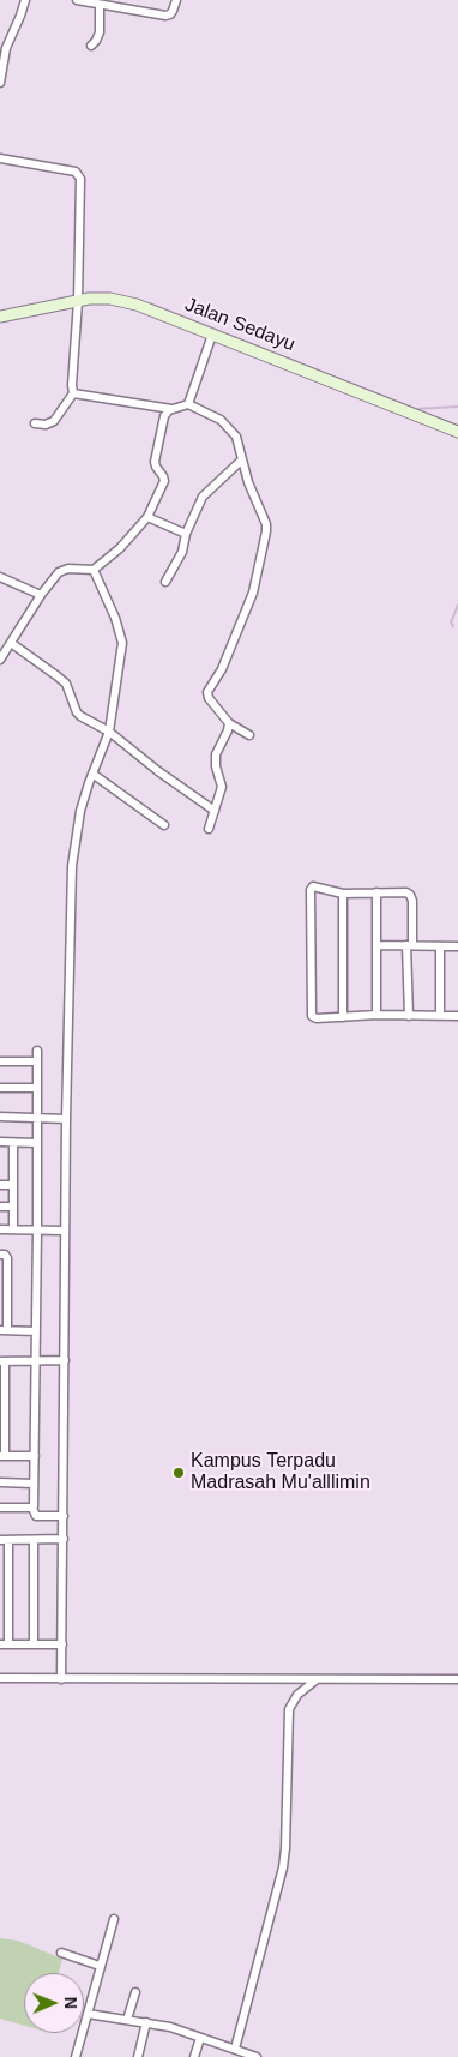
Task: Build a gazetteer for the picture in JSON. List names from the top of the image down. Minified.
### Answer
{"streets":{"street":["Jalan Sedayu"]},"places":["Kampus Terpadu Madrasah Mu'alllimin"],"north":"right"}
